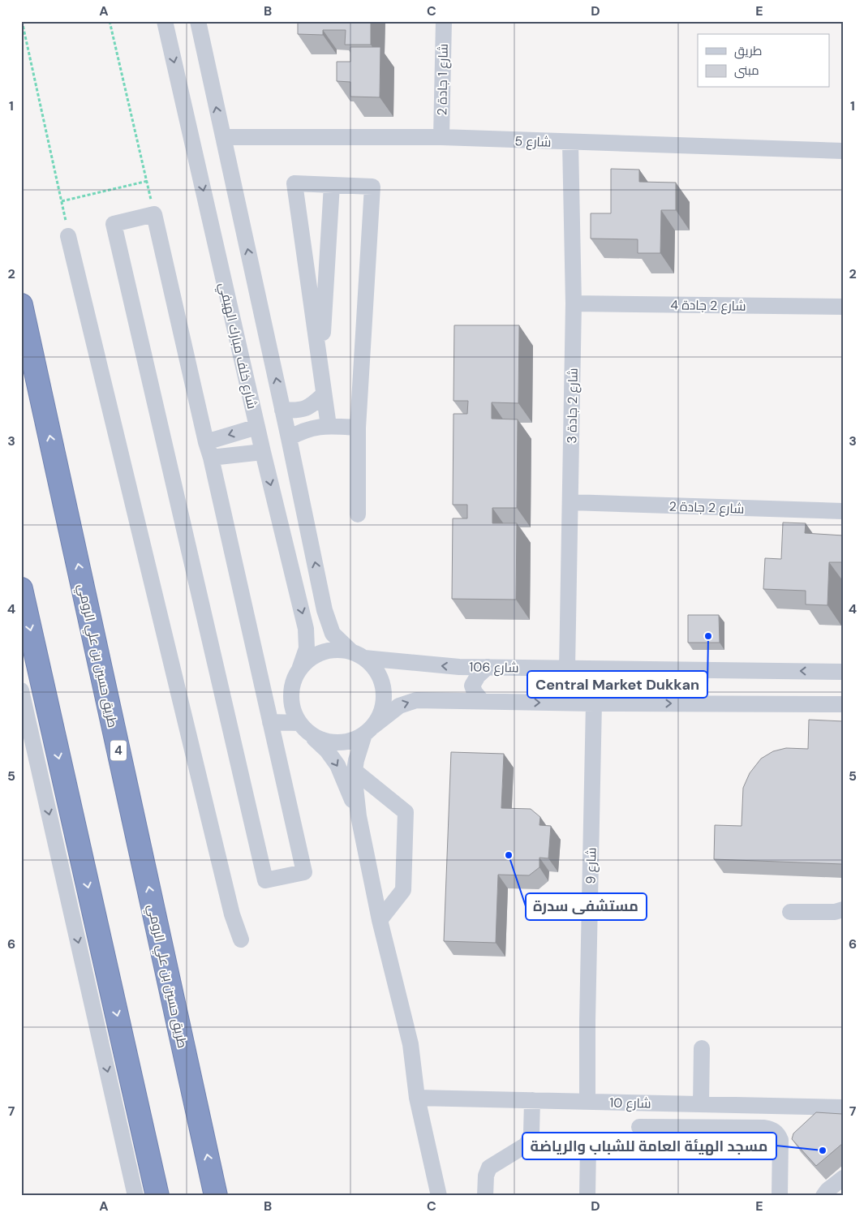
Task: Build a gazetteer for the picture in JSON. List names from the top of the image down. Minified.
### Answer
{"streets":{"highway":["طريق حسين بن علي الرومي","4"],"street":["شارع 1 جادة 2","شارع 5","شارع 2 جادة 4","شارع خلف مبارك الهيفي","شارع 2 جادة 3","شارع 2 جادة 2","شارع 106","شارع 9","شارع 10"]},"crossings":[["شارع 1 جادة 2","شارع 5"],["شارع 5","شارع 2 جادة 3"],["شارع 2 جادة 4","شارع 2 جادة 3"],["شارع خلف مبارك الهيفي","شارع 106"],["شارع 2 جادة 3","شارع 2 جادة 2"],["شارع 2 جادة 3","شارع 106"],["شارع 9","شارع 10"]],"places":["Central Market Dukkan","مستشفى سدرة","مسجد الهيئة العامة للشباب والرياضة"],"legend":["طريق","مبنى"],"grid":{"columns":["A","B","C","D","E"],"rows":["1","2","3","4","5","6","7"]}}
